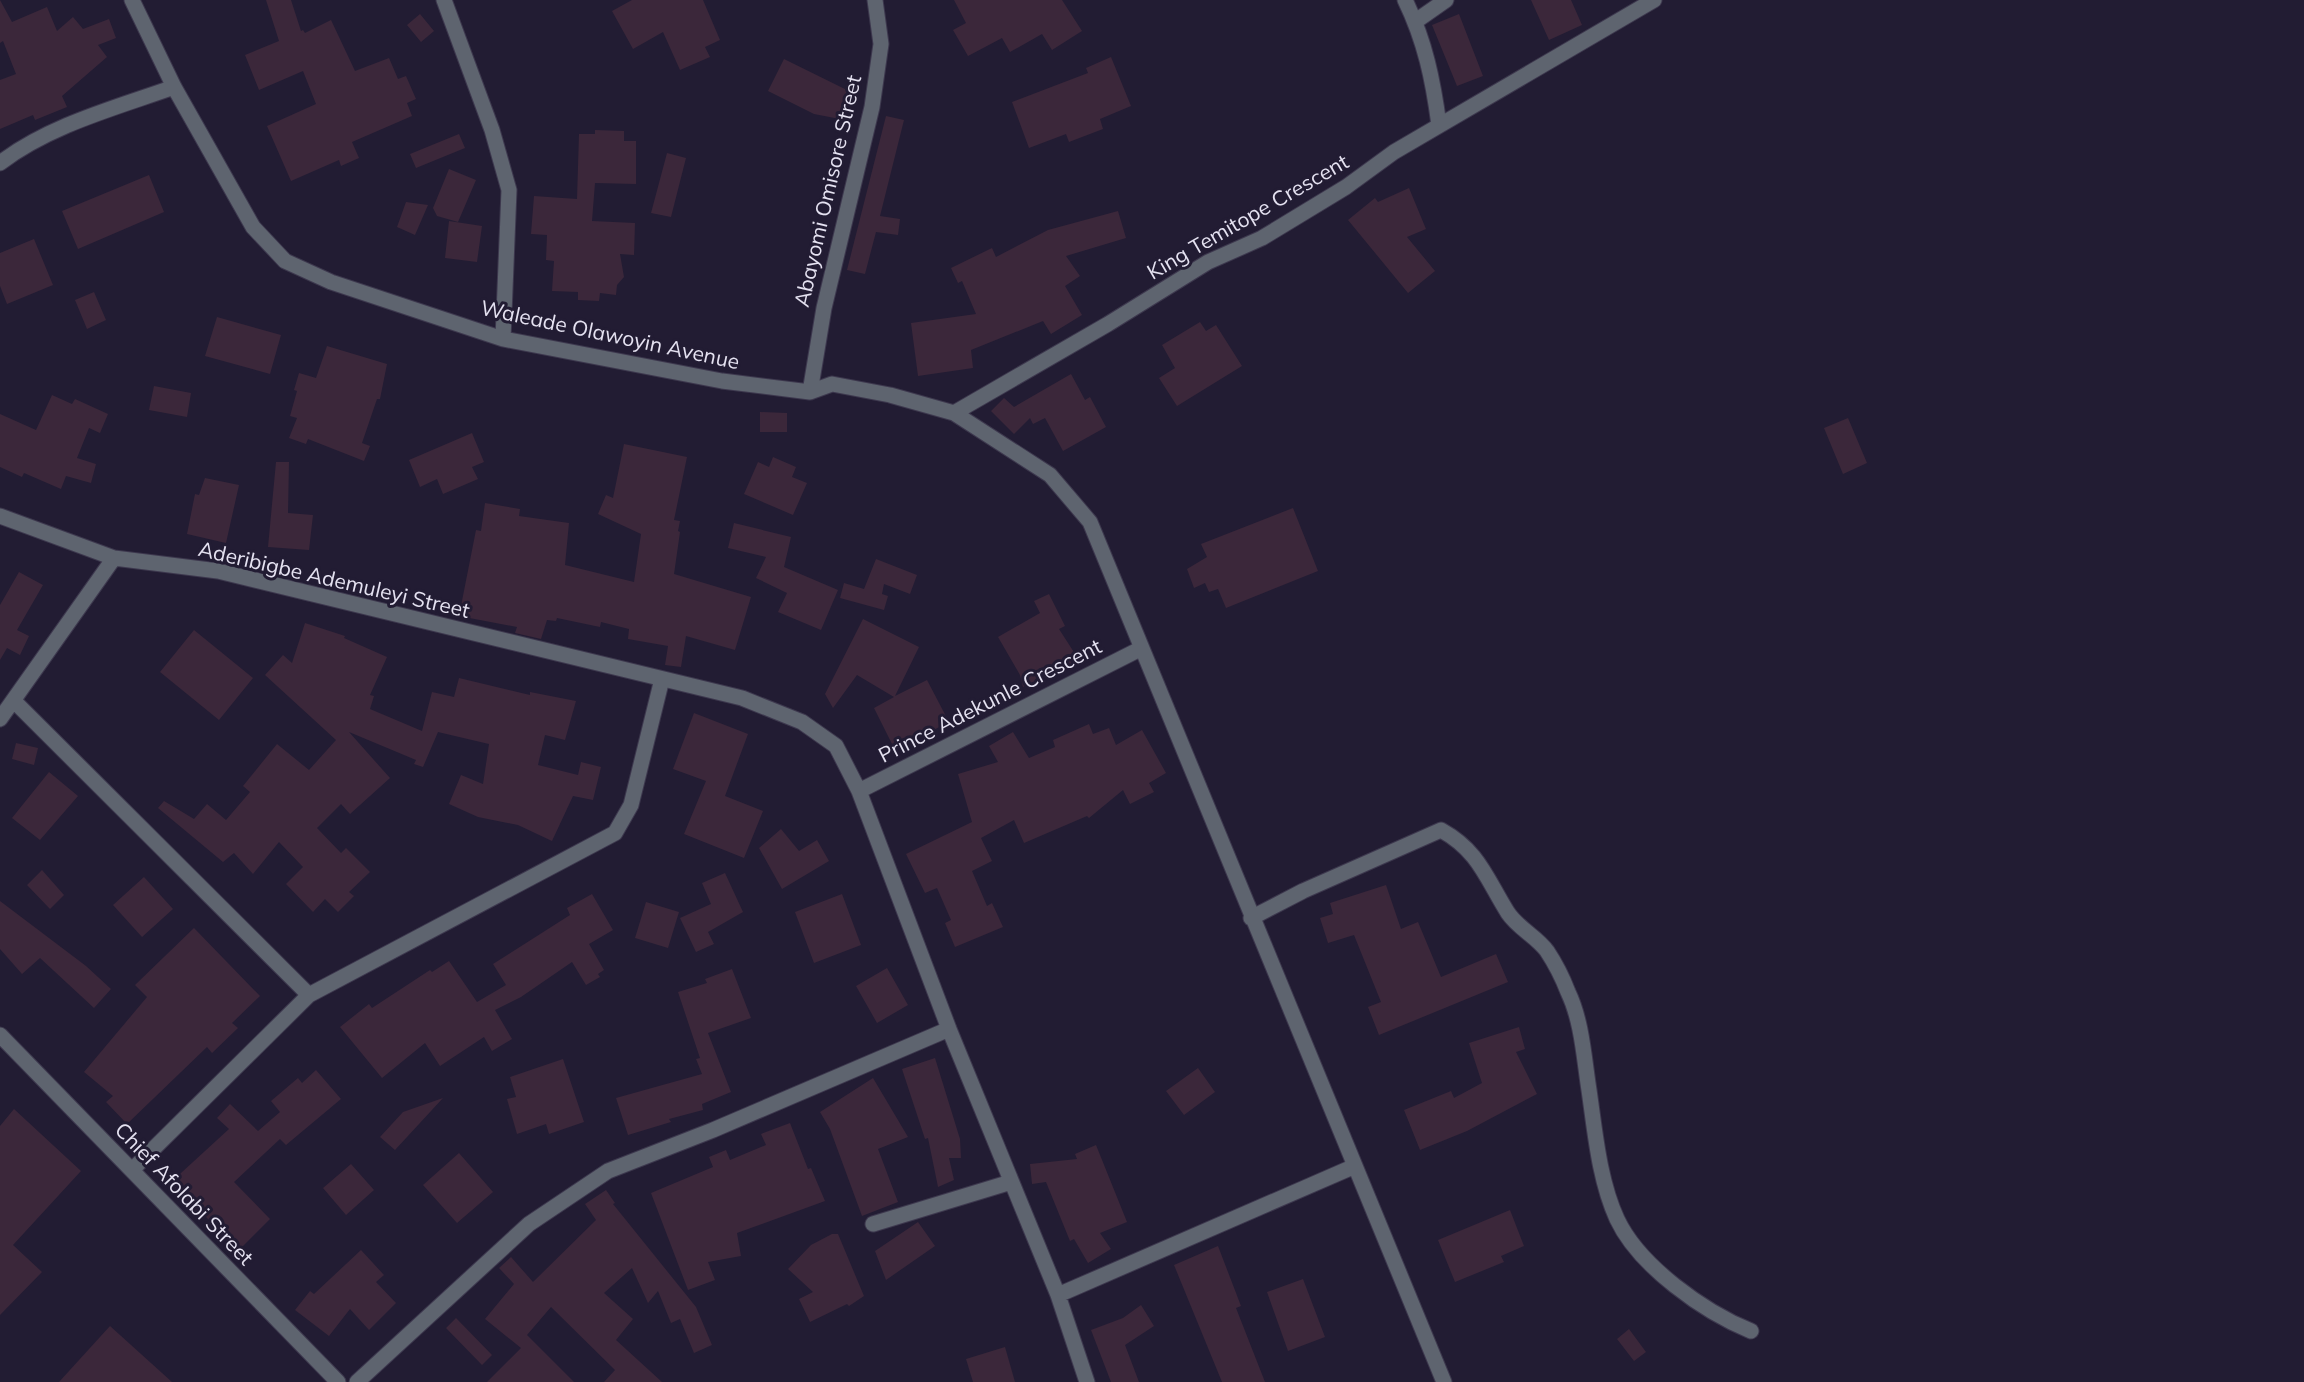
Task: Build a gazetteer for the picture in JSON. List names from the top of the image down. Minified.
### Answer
{"streets":{"street":["Abayomi Omisore Street","King Temitope Crescent","Waleade Olawoyin Avenue","Aderibigbe Ademuleyi Street","Prince Adekunle Crescent","Chief Afolabi Street"]},"crossings":[["Abayomi Omisore Street","Waleade Olawoyin Avenue"],["Aderibigbe Ademuleyi Street","Prince Adekunle Crescent"]]}
